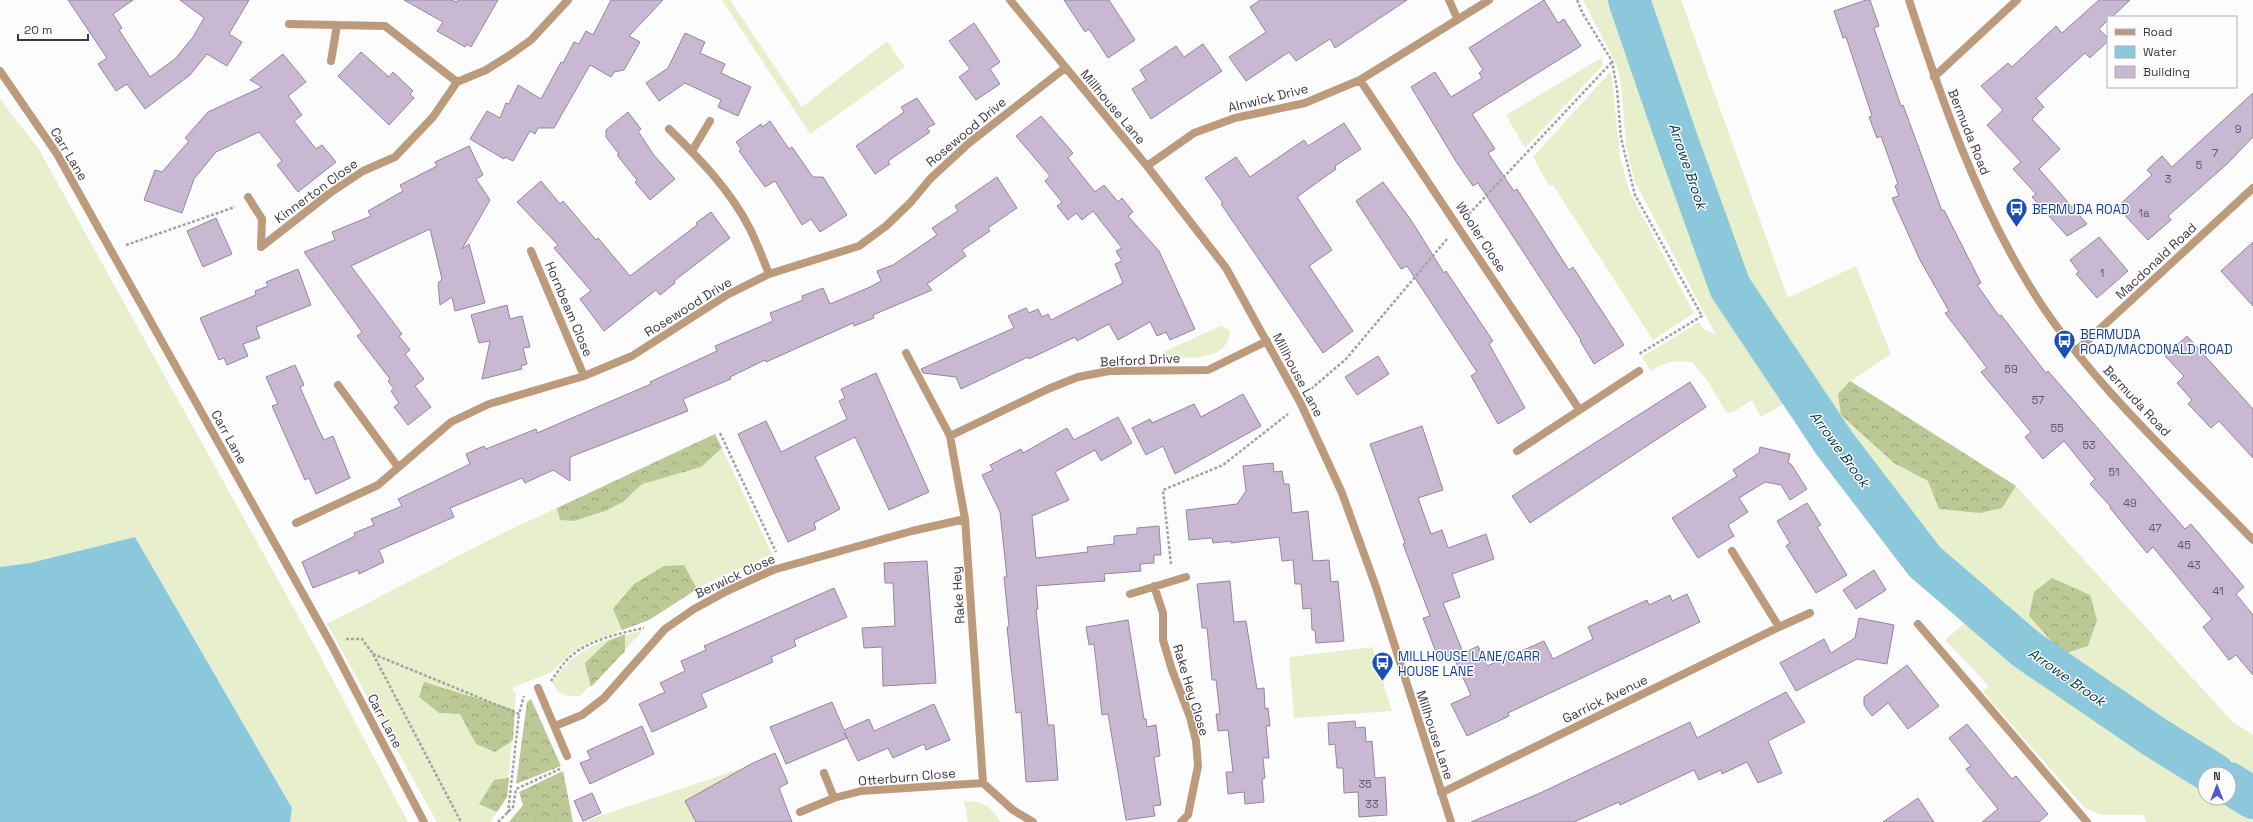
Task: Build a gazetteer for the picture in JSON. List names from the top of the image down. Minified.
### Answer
{"streets":{"street":["Alnwick Drive","Millhouse Lane","Rosewood Drive","Bermuda Road","Carr Lane","Kinnerton Close","Wooler Close","Macdonald Road","Hornbeam Close","Belford Drive","Berwick Close","Rake Hey","Rake Hey Close","Garrick Avenue","Otterburn Close"]},"crossings":[["Alnwick Drive","Millhouse Lane"],["Alnwick Drive","Wooler Close"],["Millhouse Lane","Rosewood Drive"],["Millhouse Lane","Belford Drive"],["Millhouse Lane","Garrick Avenue"],["Rosewood Drive","Hornbeam Close"],["Bermuda Road","Macdonald Road"],["Belford Drive","Rake Hey"],["Berwick Close","Rake Hey"],["Rake Hey","Otterburn Close"]],"water":["Arrowe Brook"],"places":{"bus stop":["BERMUDA ROAD","BERMUDA ROAD/MACDONALD ROAD","MILLHOUSE LANE/CARR HOUSE LANE"]},"house_numbers":["9","7","5","3","1a","1","59","57","55","53","51","49","47","45","43","41","35","33"],"legend":["Road","Water","Building"],"scale_bar":"20 m","north":"top"}
